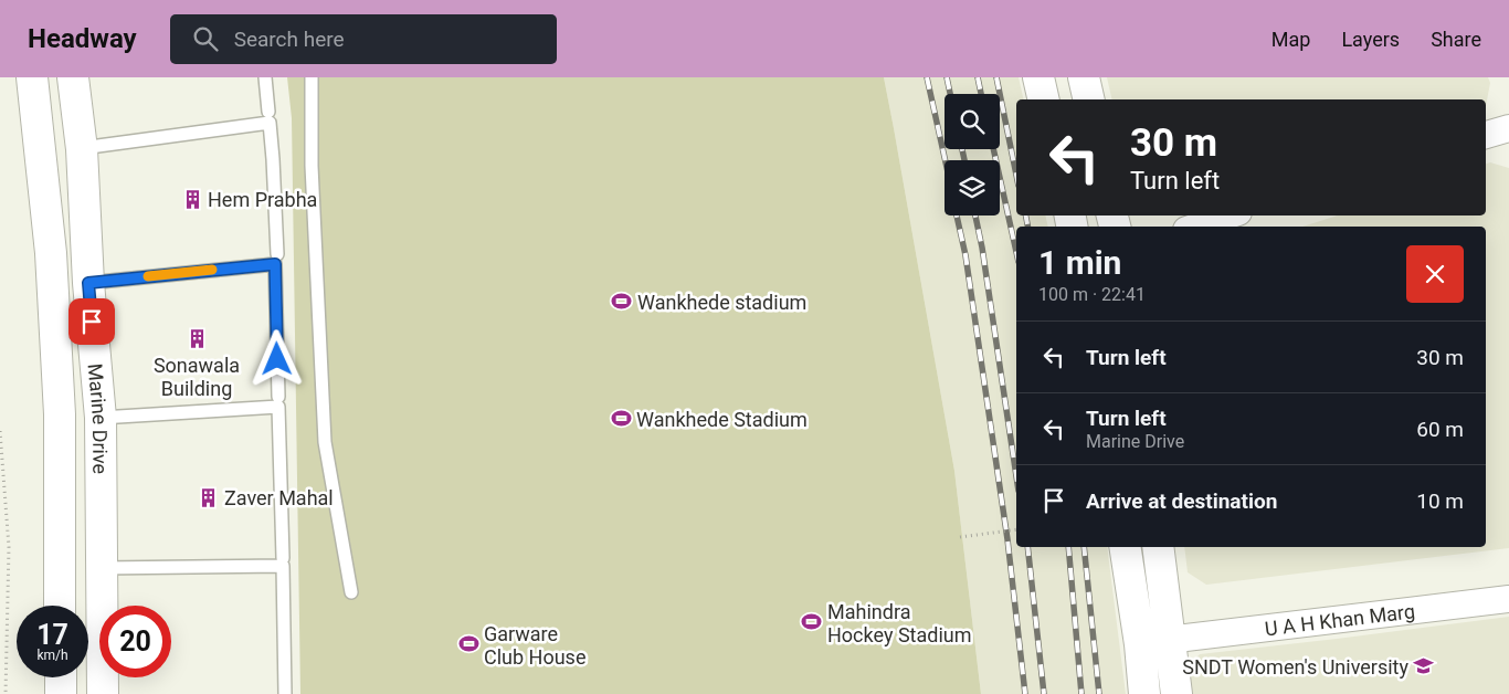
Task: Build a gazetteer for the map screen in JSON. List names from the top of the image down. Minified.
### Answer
{"streets":{"main road":["Marine Drive"],"street":["U A H Khan Marg"]},"places":{"building":["Hem Prabha","Sonawala Building","Zaver Mahal"],"sports":["Wankhede stadium","Wankhede Stadium","Mahindra Hockey Stadium","Garware Club House"],"school or university":["SNDT Women's University"]},"page":{"header":"Headway","search":"Search here","nav":["Map","Layers","Share"],"turn":["30 m","Turn left"],"heading":["1 min","100 m · 22:41"],"list":[{"name":"Turn left","value":"30 m"},{"name":"Turn left","note":"Marine Drive","value":"60 m"},{"name":"Arrive at destination","value":"10 m"}],"speed":"17 km/h","limit":"20"}}
